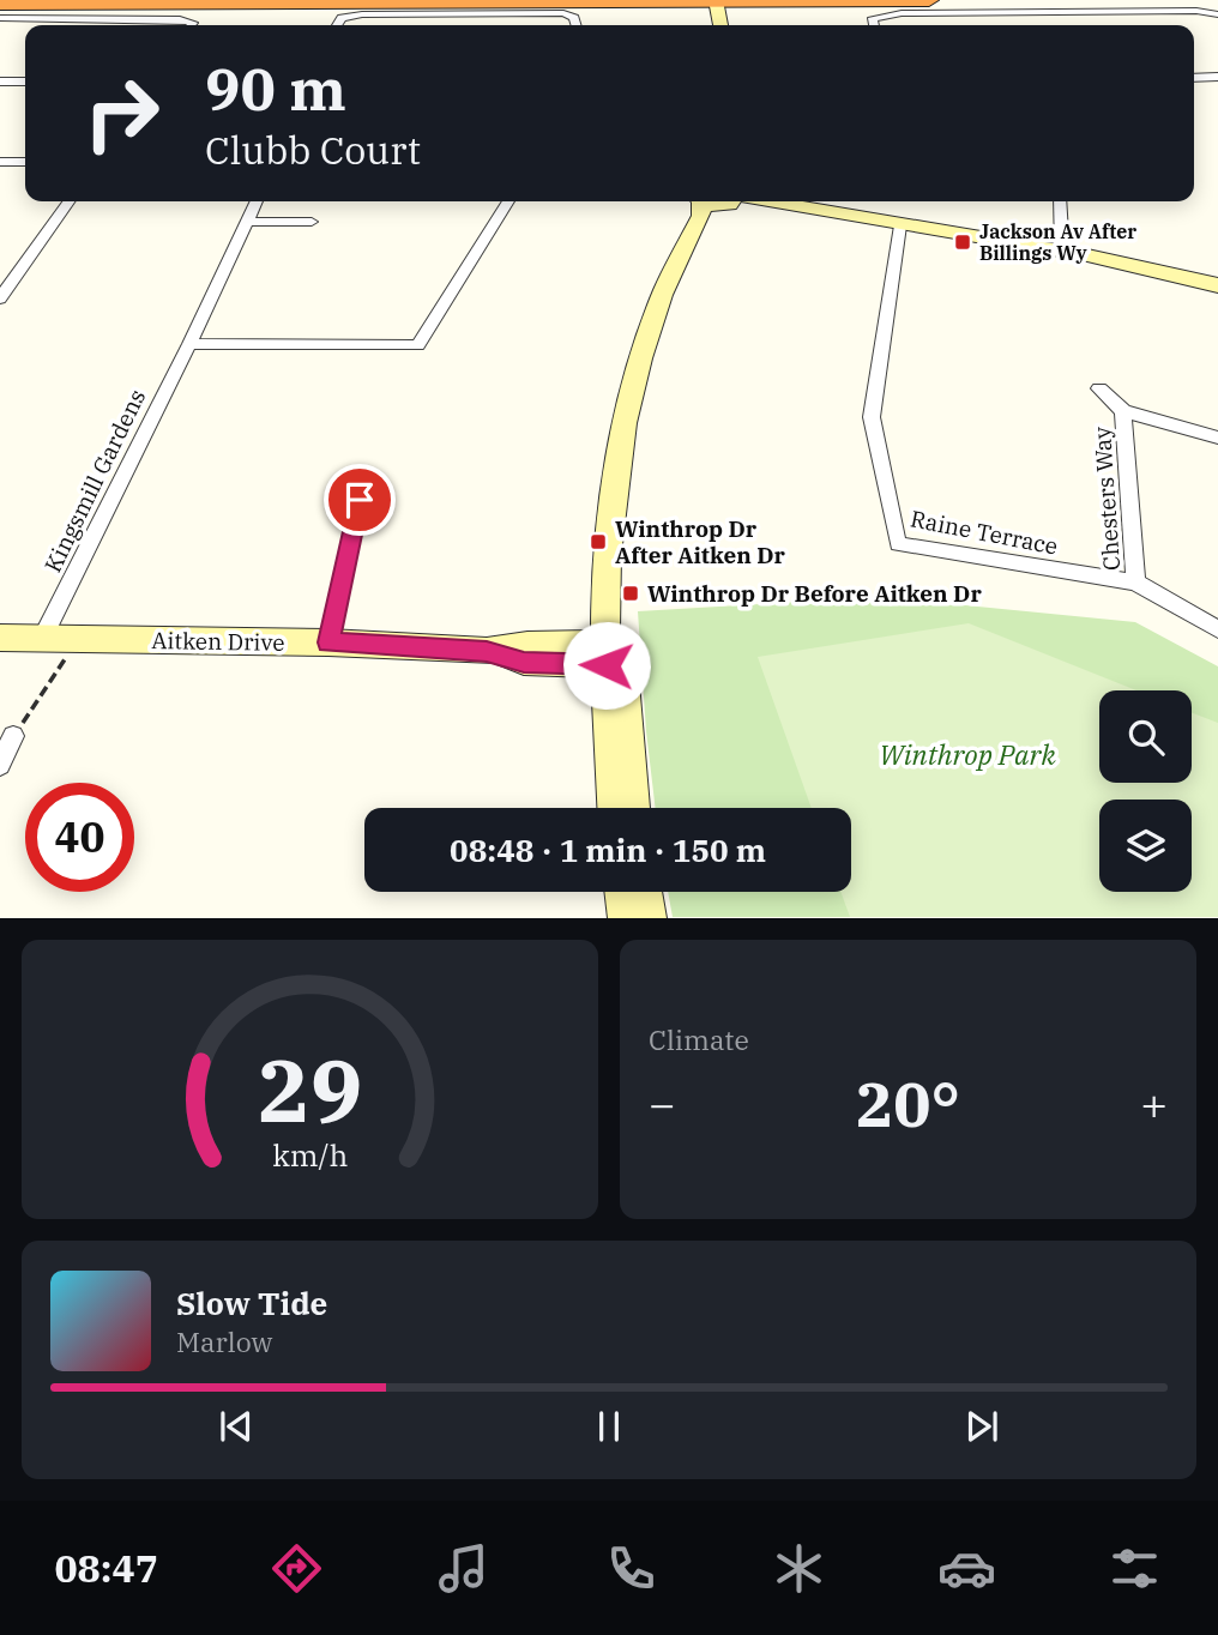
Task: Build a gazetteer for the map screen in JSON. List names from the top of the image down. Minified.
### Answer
{"streets":{"street":["Kingsmill Gardens","Chesters Way","Raine Terrace","Aitken Drive"]},"crossings":[["Kingsmill Gardens","Aitken Drive"],["Chesters Way","Raine Terrace"]],"parks":["Winthrop Park"],"places":{"transit":["Jackson Av After Billings Wy","Winthrop Dr After Aitken Dr","Winthrop Dr Before Aitken Dr"]},"page":{"turn":["90 m","Clubb Court"],"limit":"40","trip":"08:48 · 1 min · 150 m","tile":"Climate","heat":["−","20°","+"],"song":["Slow Tide","Marlow"],"tabs":"08:47","gauge":["29","km/h"]}}
